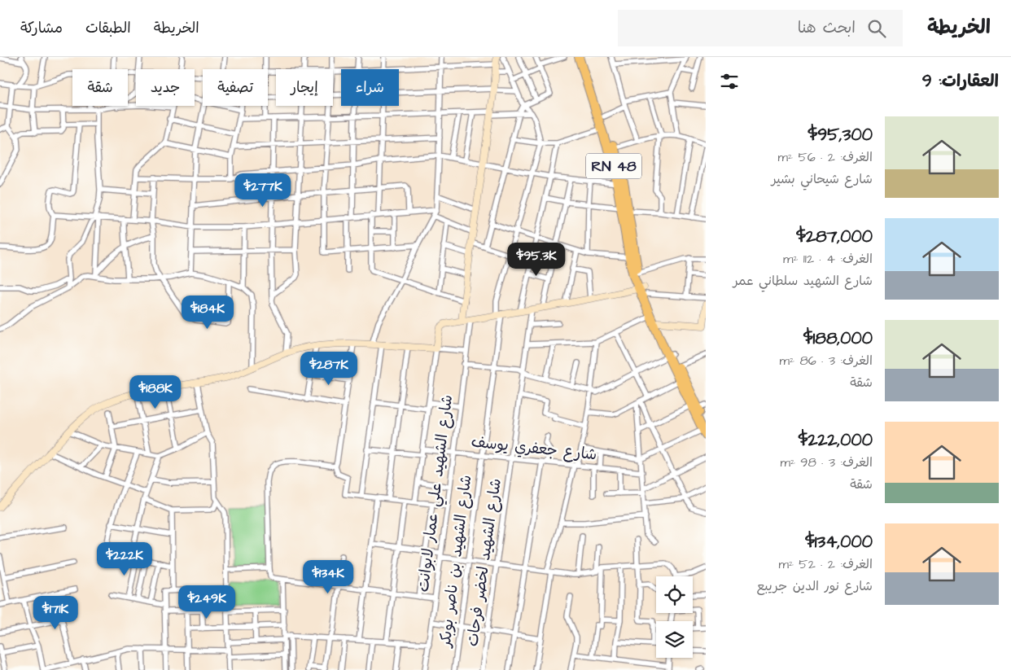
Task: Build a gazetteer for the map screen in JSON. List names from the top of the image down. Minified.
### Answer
{"streets":{"highway":["RN 48"],"street":["شارع جعفري يوسف","شارع الشهيد علي عمار لابوانت","شارع الشهيد بن ناصر بوبكر","شارع الشهيد لخضر فرحات"]},"crossings":[["شارع جعفري يوسف","شارع الشهيد علي عمار لابوانت"],["شارع جعفري يوسف","شارع الشهيد بن ناصر بوبكر"],["شارع جعفري يوسف","شارع الشهيد لخضر فرحات"]],"page":{"header":"الخريطة","search":"ابحث هنا","nav":["الخريطة","الطبقات","مشاركة"],"heading":"العقارات: 9","chip":["شراء","إيجار","تصفية","جديد","شقة"],"list":[{"name":"$95,300","note":"الغرف: 2 · 56 m² · شارع شيحاني بشير"},{"name":"$287,000","note":"الغرف: 4 · 112 m² · شارع الشهيد سلطاني عمر"},{"name":"$188,000","note":"الغرف: 3 · 86 m² · شقة"},{"name":"$222,000","note":"الغرف: 3 · 98 m² · شقة"},{"name":"$134,000","note":"الغرف: 2 · 52 m² · شارع نور الدين جريبع"}],"price":["$277K","$95.3K","$184K","$287K","$188K","$222K","$134K","$249K","$171K"]}}
